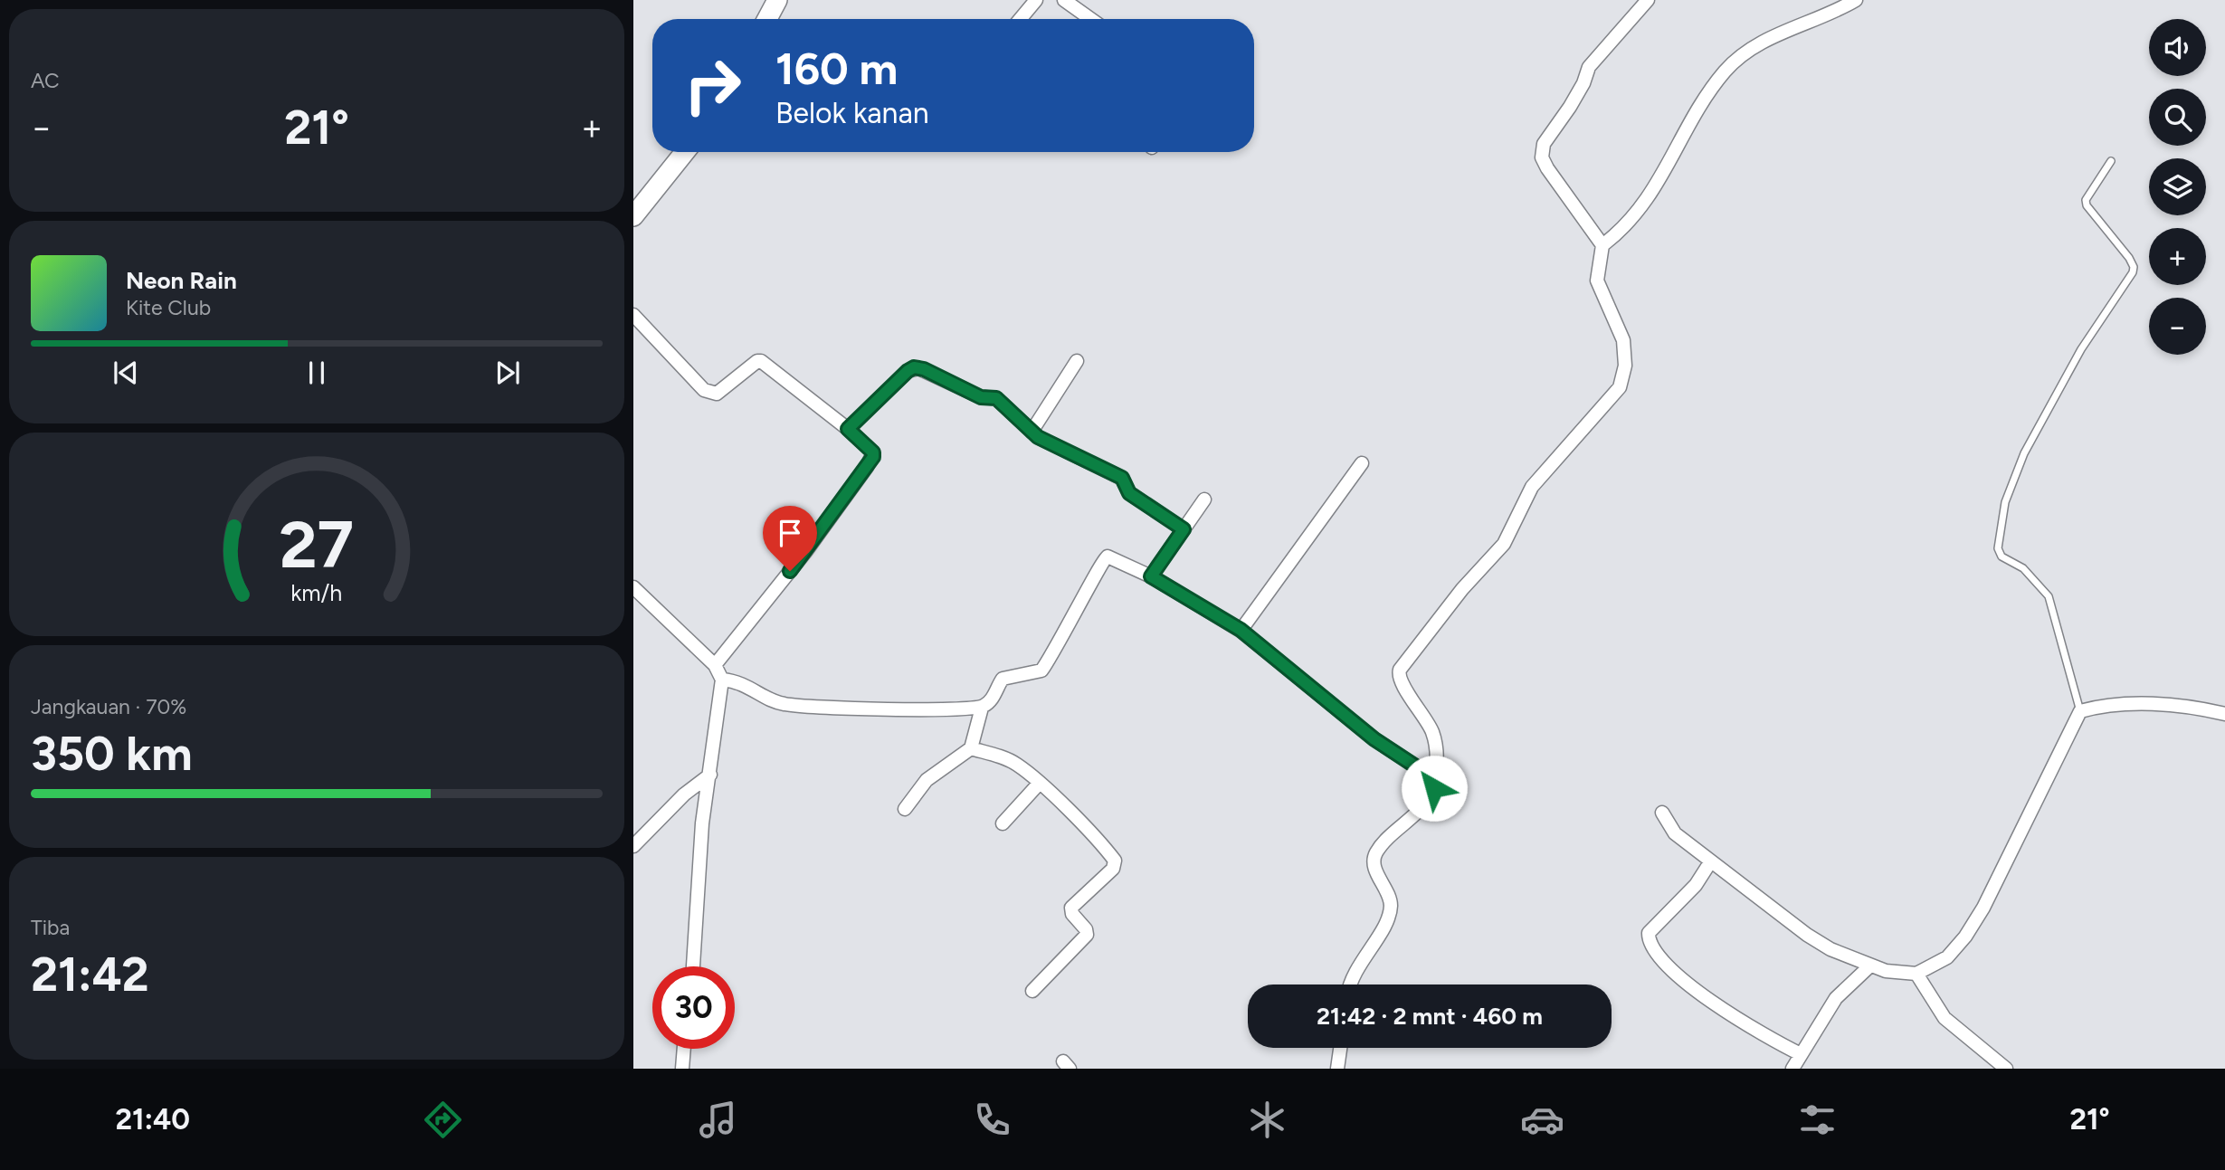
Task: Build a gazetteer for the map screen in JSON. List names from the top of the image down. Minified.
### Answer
{"page":{"tile":["AC",["Jangkauan · 70%","350 km"],["Tiba","21:42"]],"map_buttons":["+","−"],"turn":["160 m","Belok kanan"],"heat":["−","21°","+"],"song":["Neon Rain","Kite Club"],"limit":"30","trip":"21:42 · 2 mnt · 460 m","tabs":["21:40","21°"],"gauge":["27","km/h"]}}
